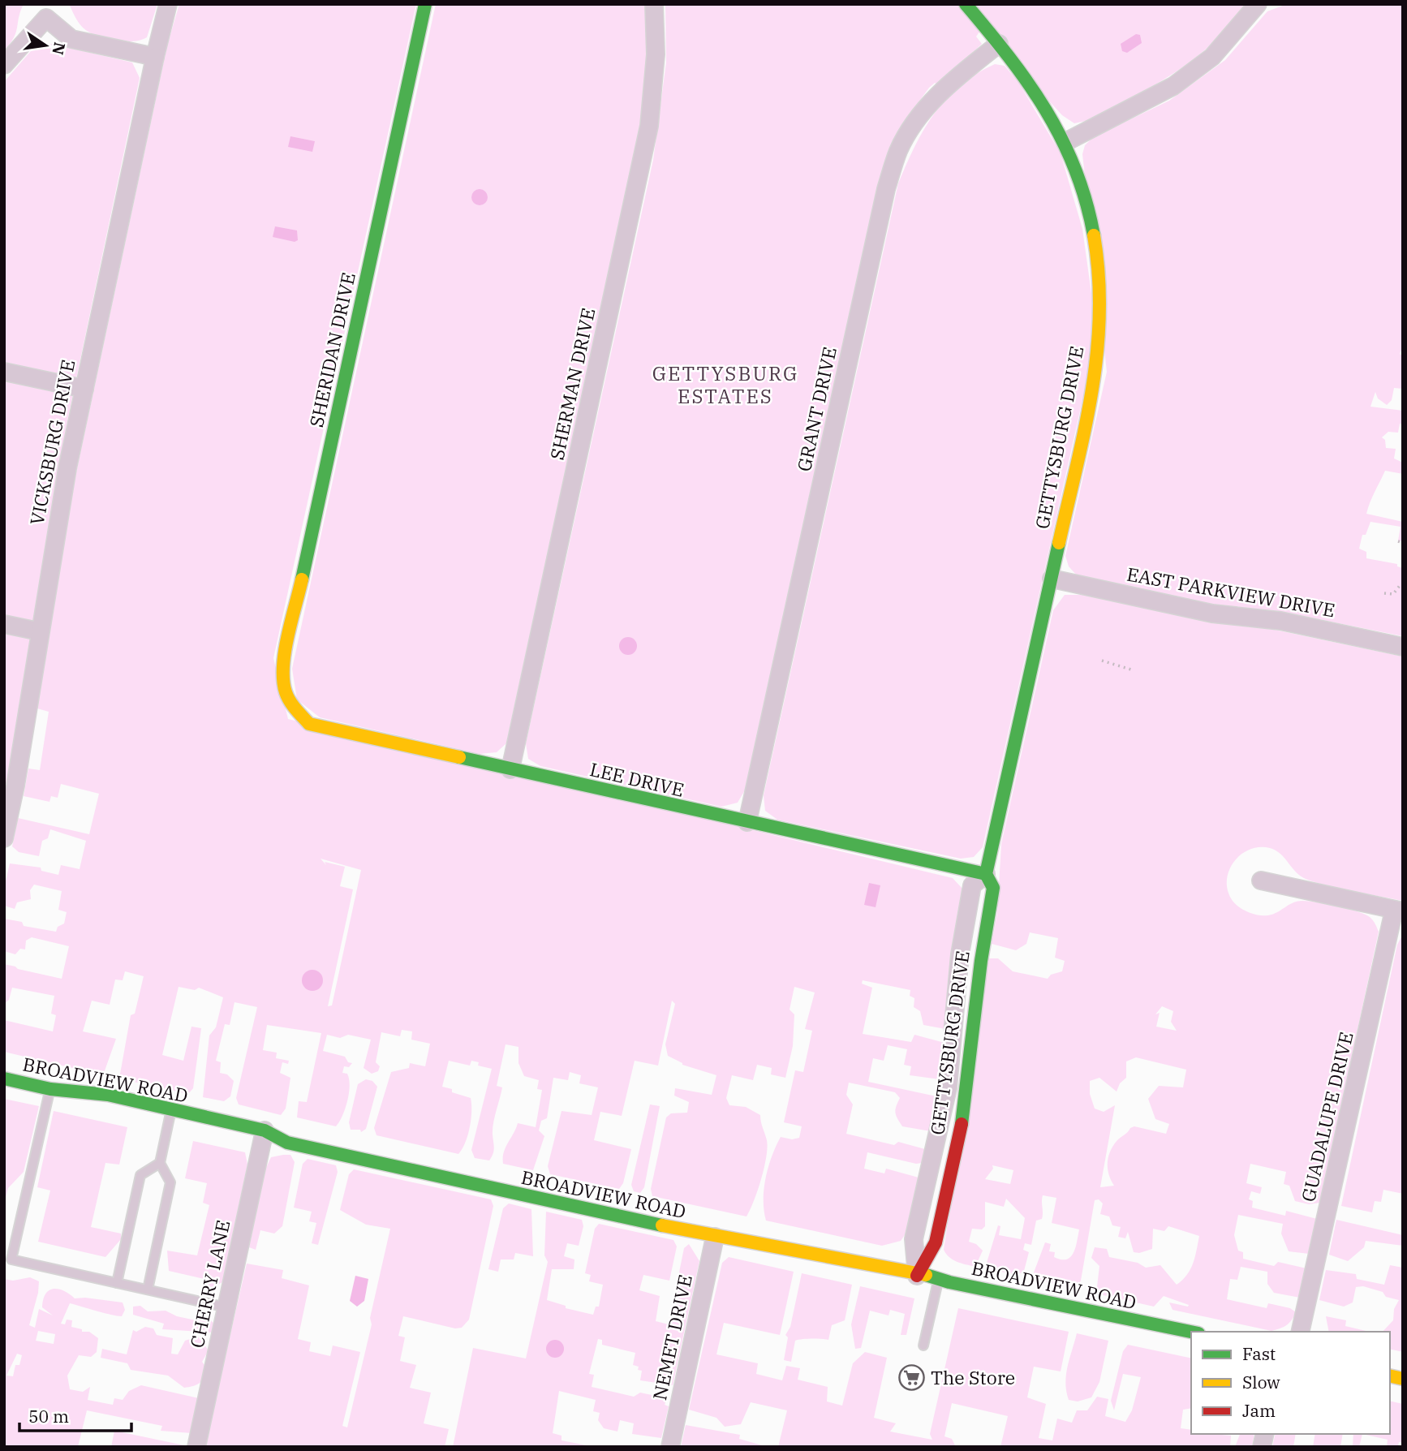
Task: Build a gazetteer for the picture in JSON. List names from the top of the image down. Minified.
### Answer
{"streets":{"street":["SHERIDAN DRIVE","SHERMAN DRIVE","GRANT DRIVE","GETTYSBURG DRIVE","VICKSBURG DRIVE","EAST PARKVIEW DRIVE","LEE DRIVE","BROADVIEW ROAD","GUADALUPE DRIVE","CHERRY LANE","NEMET DRIVE"]},"crossings":[["SHERIDAN DRIVE","LEE DRIVE"],["SHERMAN DRIVE","LEE DRIVE"],["GRANT DRIVE","GETTYSBURG DRIVE"],["GRANT DRIVE","LEE DRIVE"],["GETTYSBURG DRIVE","EAST PARKVIEW DRIVE"],["GETTYSBURG DRIVE","LEE DRIVE"],["GETTYSBURG DRIVE","BROADVIEW ROAD"],["BROADVIEW ROAD","CHERRY LANE"],["BROADVIEW ROAD","NEMET DRIVE"]],"districts":["GETTYSBURG ESTATES"],"places":{"supermarket":["The Store"]},"legend":["Fast","Slow","Jam"],"scale_bar":"50 m","north":"right"}
